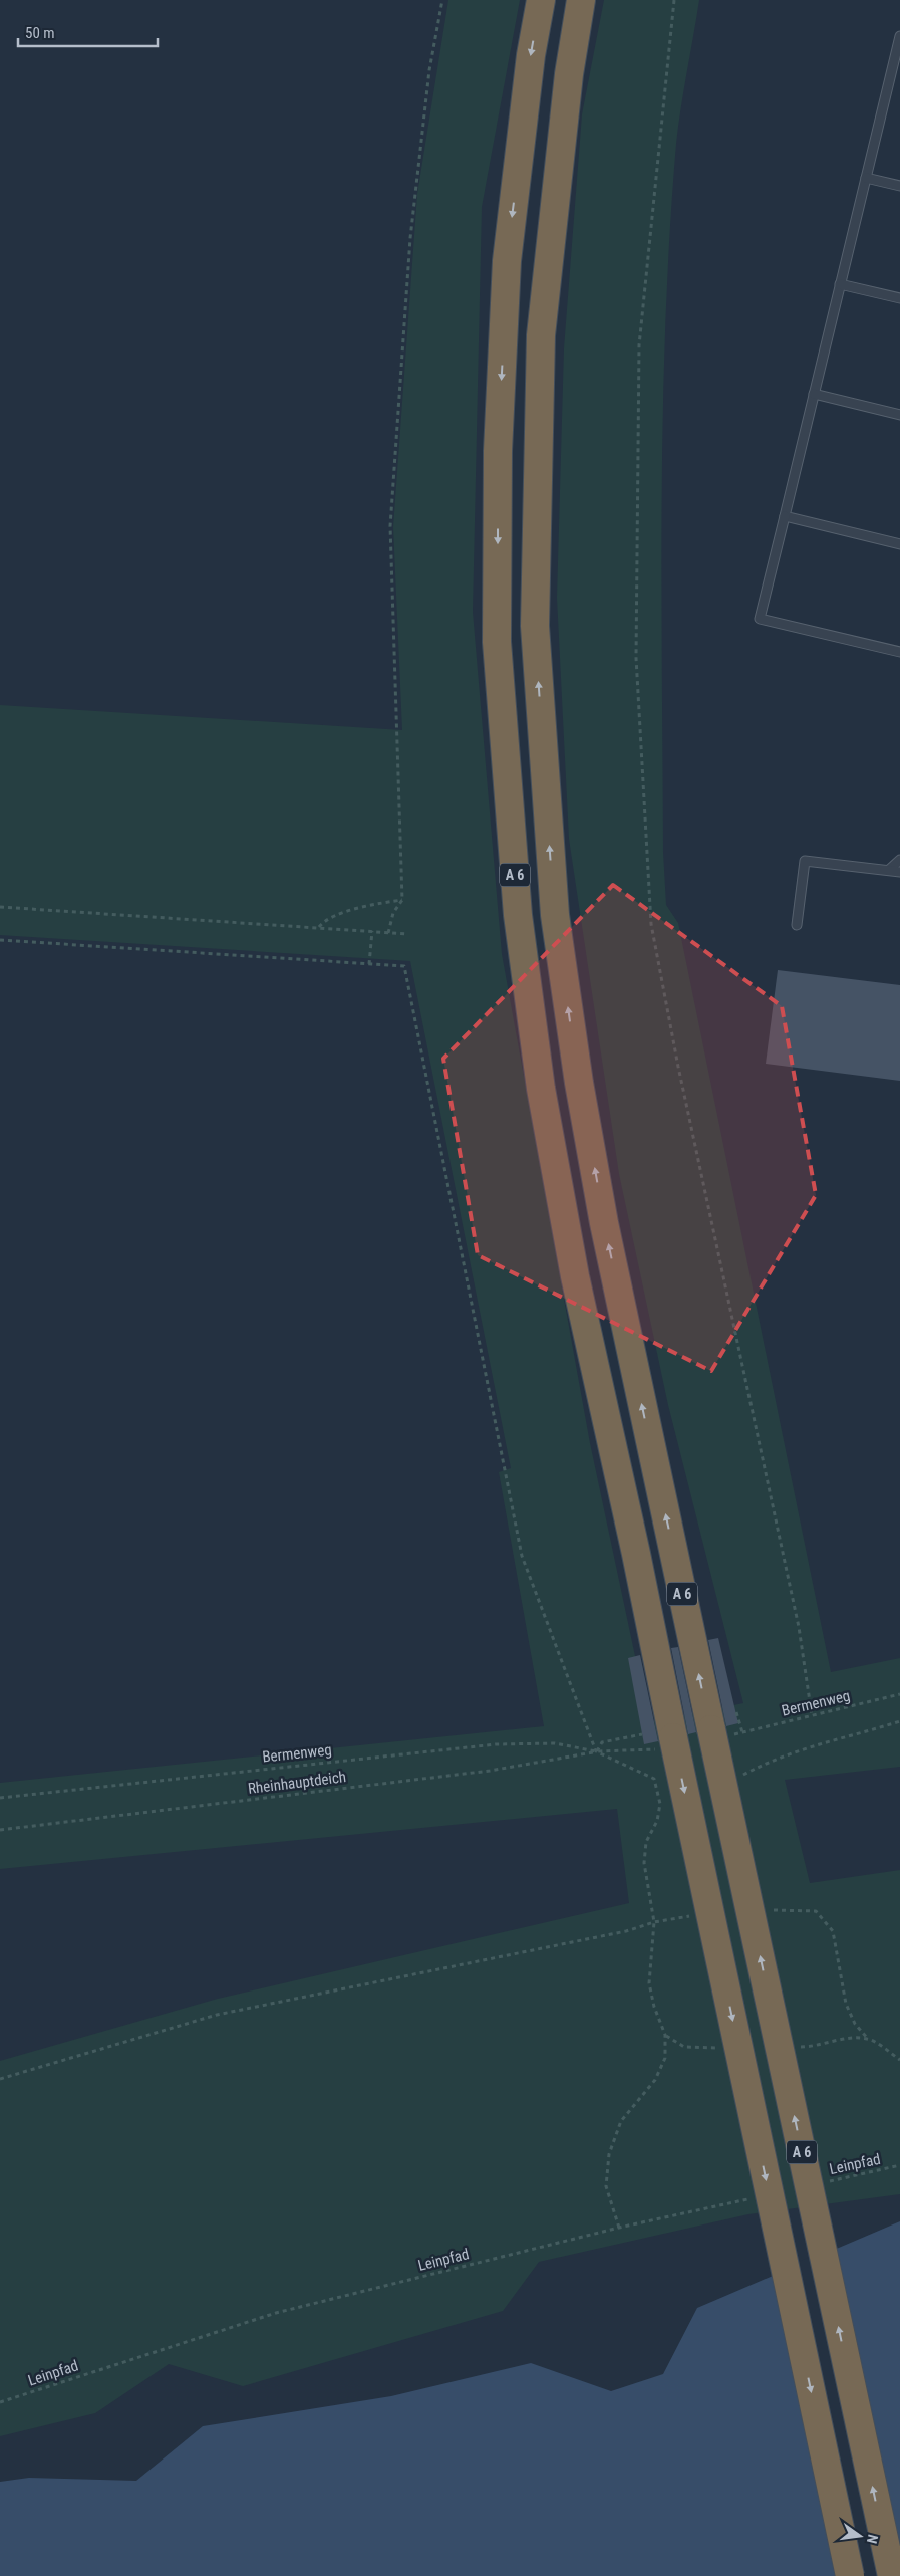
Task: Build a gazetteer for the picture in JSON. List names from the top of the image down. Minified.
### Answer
{"streets":{"highway":["A 6"],"path":["Bermenweg","Rheinhauptdeich","Leinpfad"]},"crossings":[["A 6","Bermenweg"],["Bermenweg","Rheinhauptdeich"]],"scale_bar":"50 m","north":"right"}
